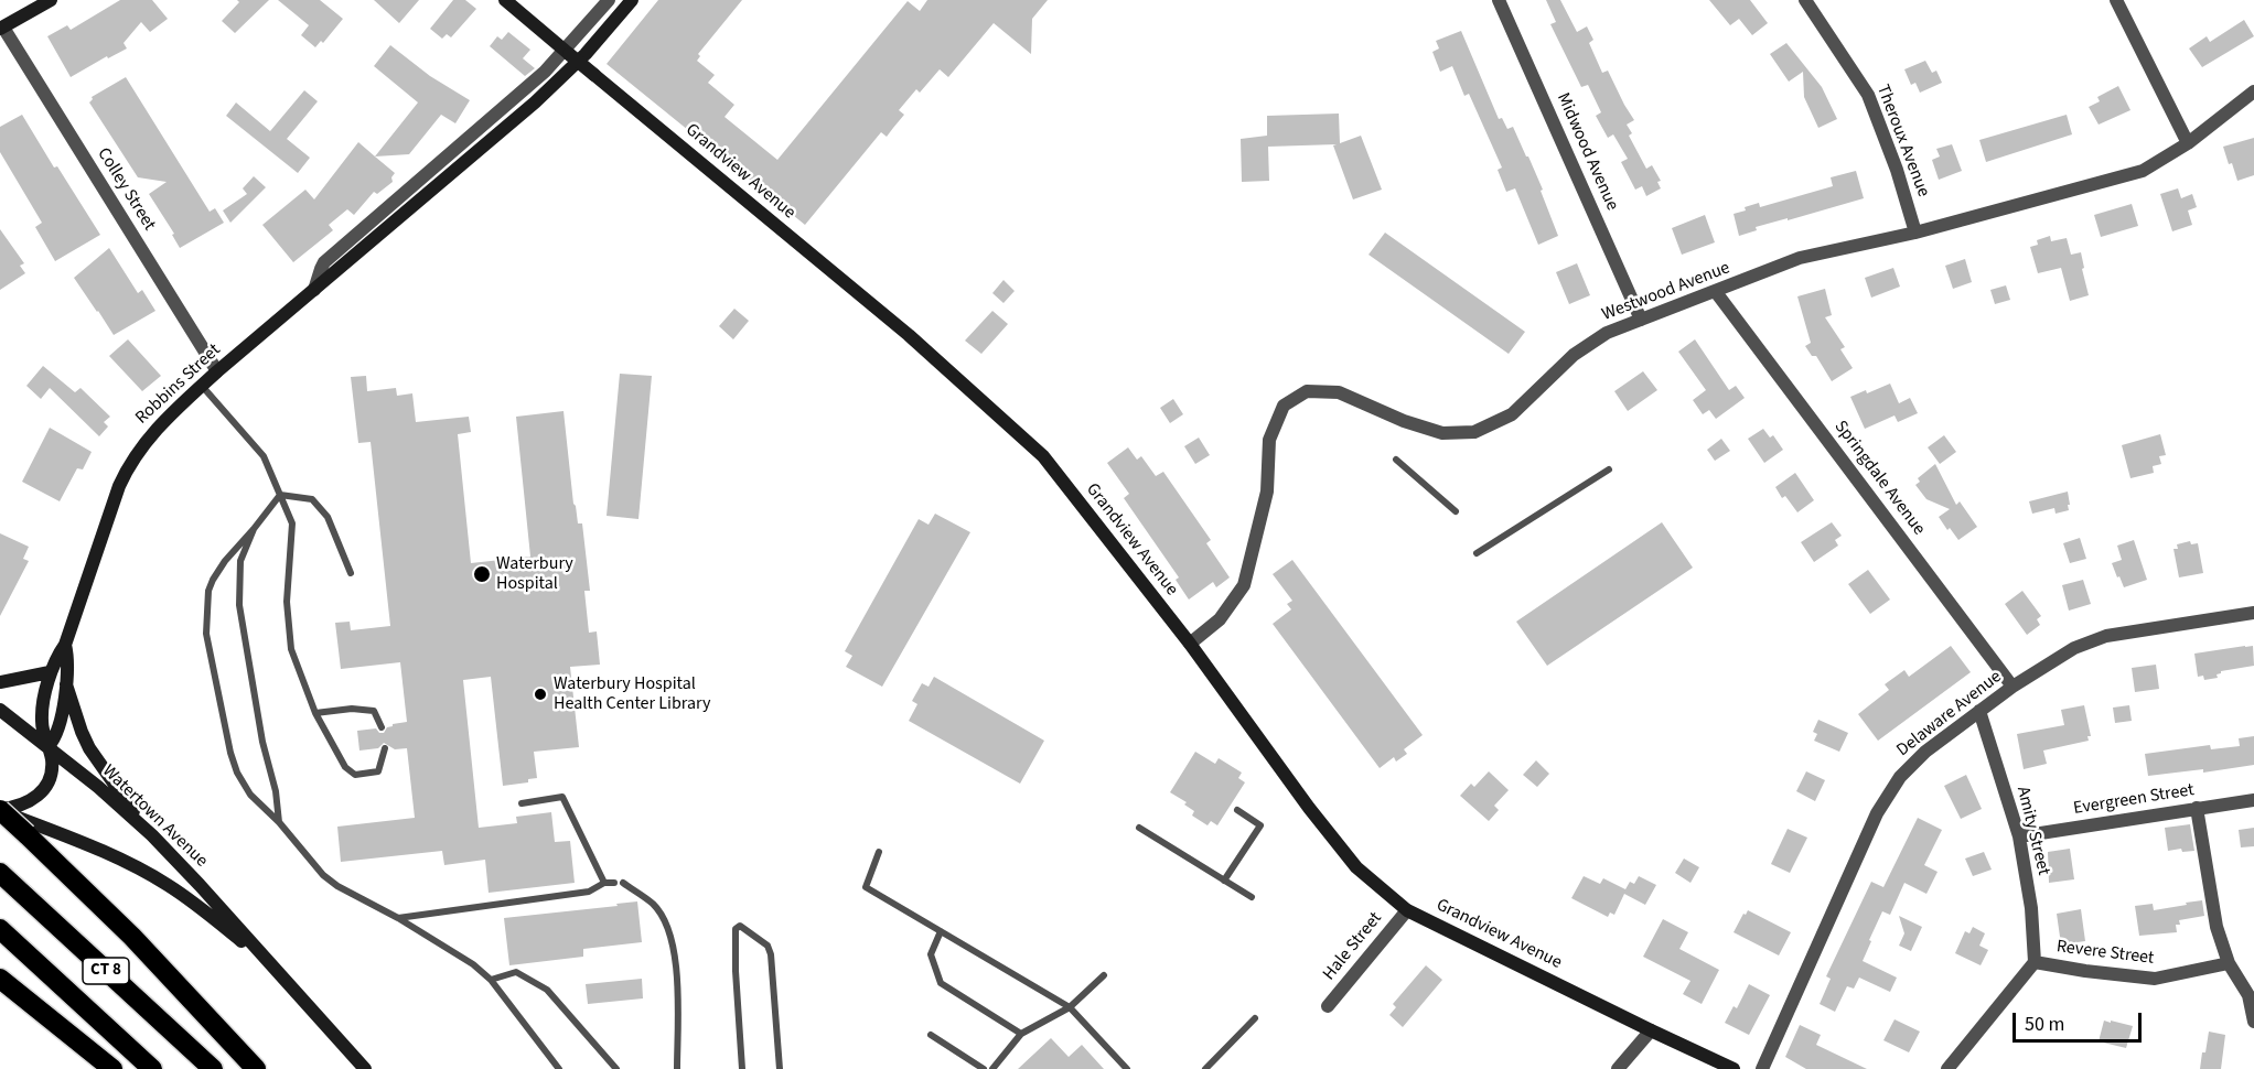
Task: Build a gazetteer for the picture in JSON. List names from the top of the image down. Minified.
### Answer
{"streets":{"highway":["CT 8"],"main road":["Grandview Avenue","Robbins Street","Watertown Avenue"],"street":["Theroux Avenue","Midwood Avenue","Colley Street","Westwood Avenue","Springdale Avenue","Delaware Avenue","Evergreen Street","Amity Street","Hale Street","Revere Street"]},"crossings":[["Theroux Avenue","Westwood Avenue"],["Midwood Avenue","Westwood Avenue"],["Grandview Avenue","Westwood Avenue"],["Grandview Avenue","Robbins Street"],["Grandview Avenue","Hale Street"],["Colley Street","Robbins Street"],["Westwood Avenue","Springdale Avenue"],["Robbins Street","Watertown Avenue"],["Springdale Avenue","Delaware Avenue"],["Delaware Avenue","Amity Street"],["Evergreen Street","Amity Street"],["Amity Street","Revere Street"]],"places":["Waterbury Hospital","Waterbury Hospital Health Center Library"],"scale_bar":"50 m"}
